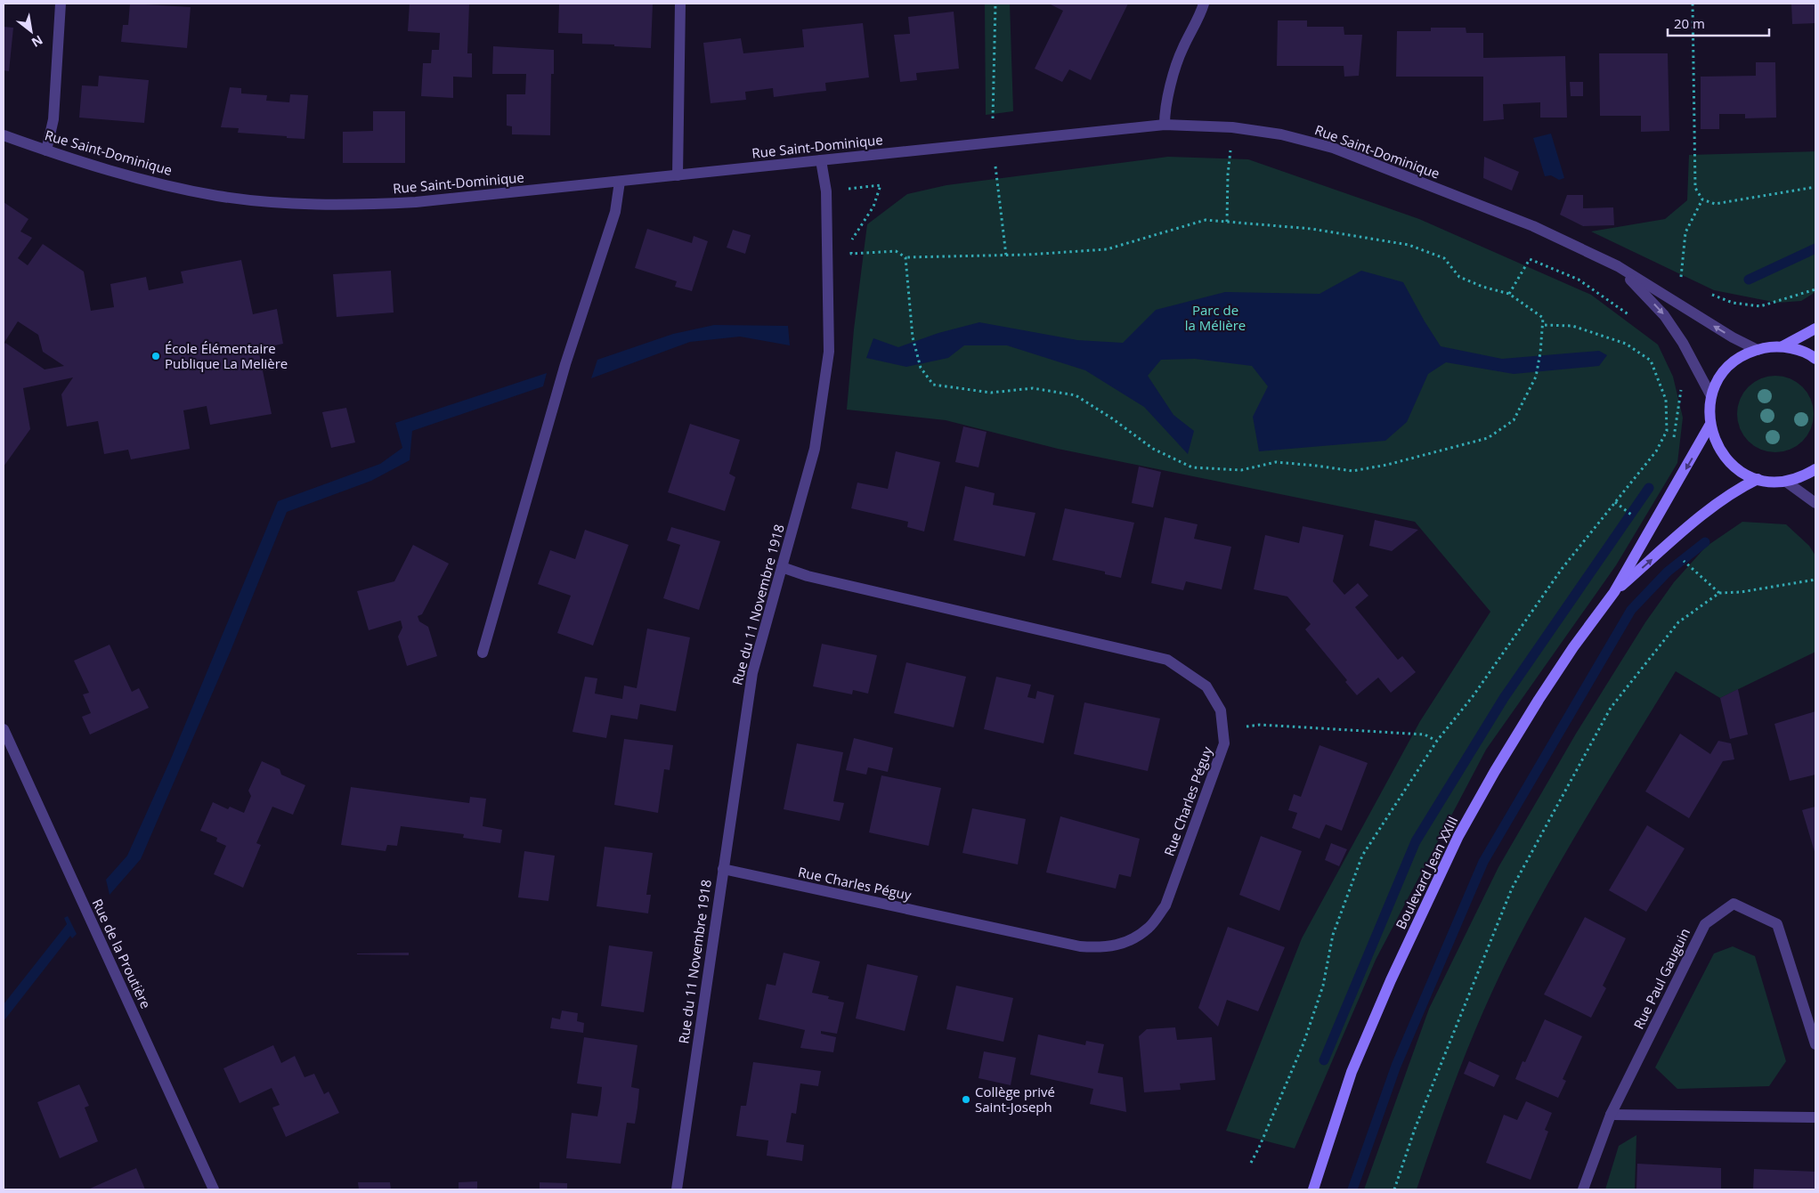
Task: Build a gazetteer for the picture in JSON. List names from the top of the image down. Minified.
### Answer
{"streets":{"main road":["Boulevard Jean XXIII"],"street":["Rue Saint-Dominique","Rue du 11 Novembre 1918","Rue Charles Péguy","Rue de la Proutière","Rue Paul Gauguin"]},"crossings":[["Rue Saint-Dominique","Rue du 11 Novembre 1918"],["Rue du 11 Novembre 1918","Rue Charles Péguy"]],"parks":["Parc de la Mélière"],"places":["École Élémentaire Publique La Melière","Collège privé Saint-Joseph"],"scale_bar":"20 m","north":"bottom right"}
